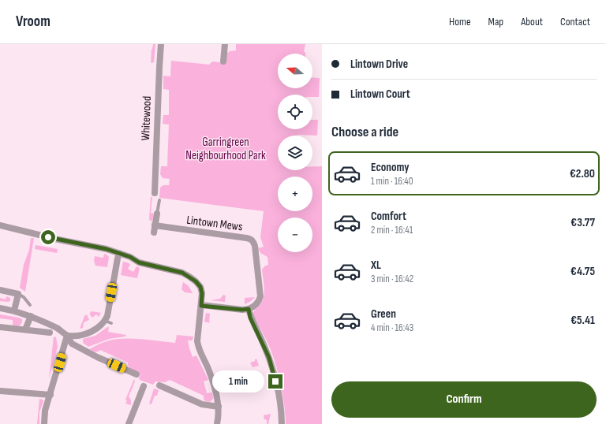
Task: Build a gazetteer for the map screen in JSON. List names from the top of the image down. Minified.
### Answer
{"streets":{"street":["Whitewood","Lintown Mews"]},"parks":["Garringreen Neighbourhood Park"],"north":"left","page":{"header":"Vroom","nav":["Home","Map","About","Contact"],"banner":["Lintown Drive","Lintown Court"],"map_buttons":["+","−"],"heading":"Choose a ride","list":[{"name":"Economy","note":"1 min · 16:40","value":"€2.80"},{"name":"Comfort","note":"2 min · 16:41","value":"€3.77"},{"name":"XL","note":"3 min · 16:42","value":"€4.75"},{"name":"Green","note":"4 min · 16:43","value":"€5.41"}],"bubble":"1 min","buttons":"Confirm"}}
